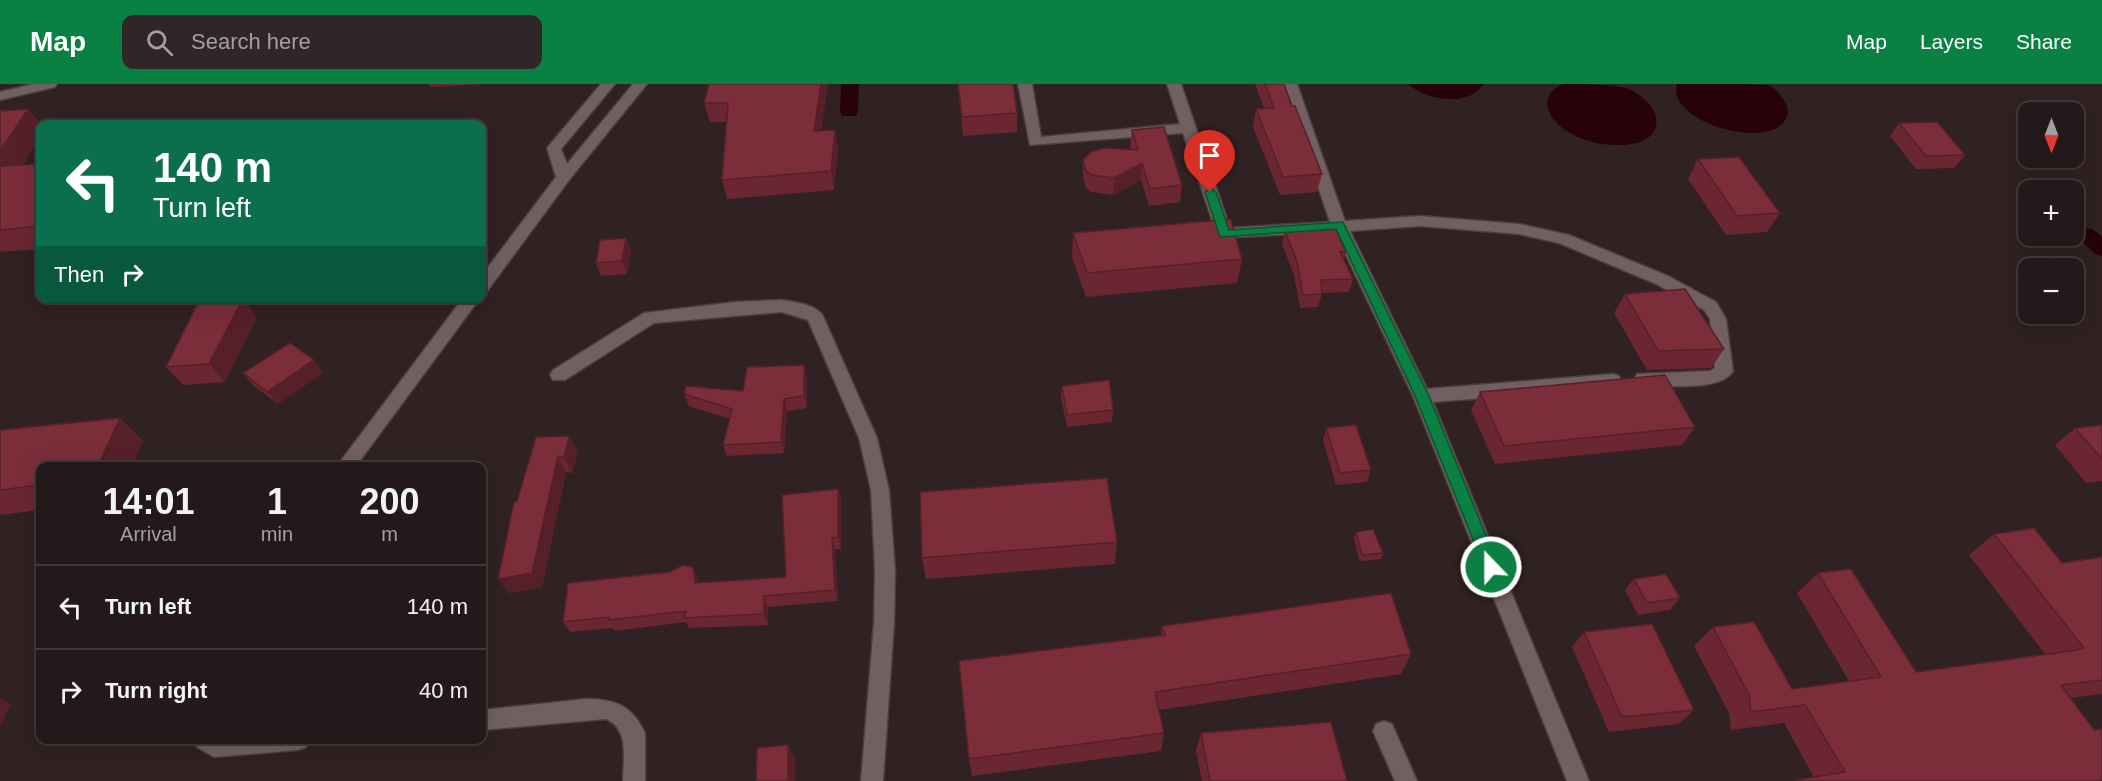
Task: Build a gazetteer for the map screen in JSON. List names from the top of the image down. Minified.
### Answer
{"north":"bottom","page":{"header":"Map","search":"Search here","nav":["Map","Layers","Share"],"map_buttons":["+","−"],"turn":["140 m","Turn left"],"then":"Then","eta":["14:01","Arrival","1","min","200","m"],"list":[{"name":"Turn left","value":"140 m"},{"name":"Turn right","value":"40 m"}]}}
